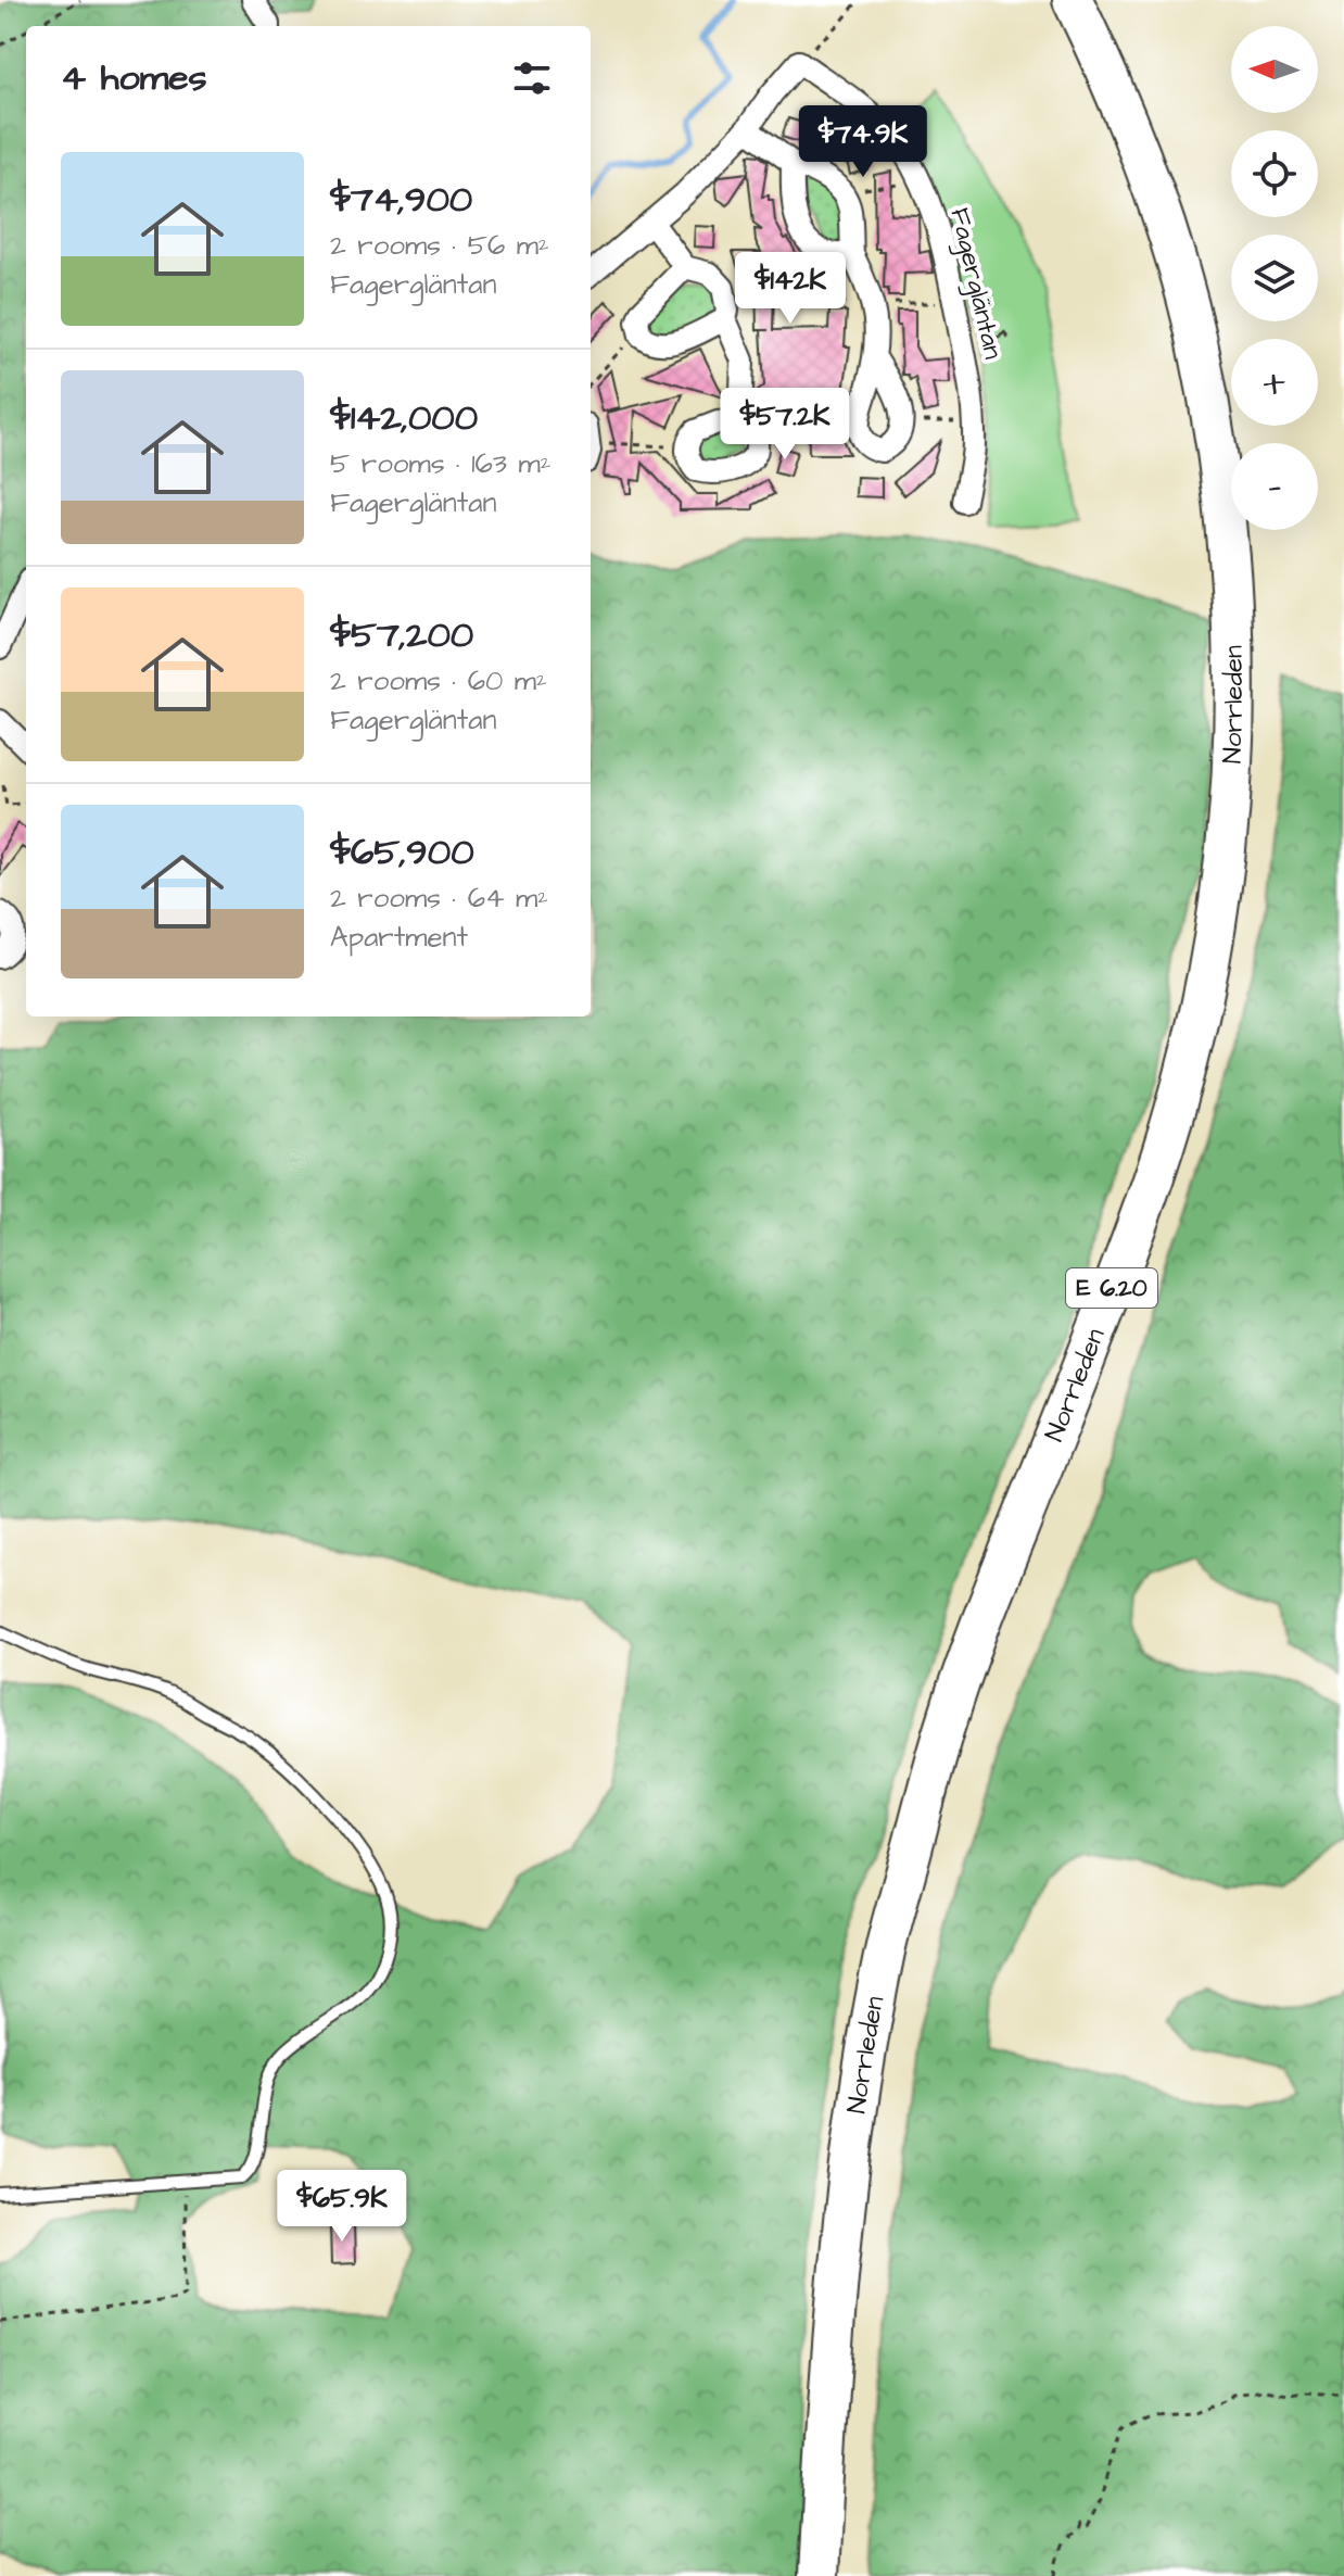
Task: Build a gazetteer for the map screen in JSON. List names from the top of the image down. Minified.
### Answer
{"streets":{"highway":["Norrleden","E 6.20"],"street":["Fagergläntan"]},"north":"left","page":{"map_buttons":["+","−"],"heading":"4 homes","price":["$74.9K","$142K","$57.2K","$65.9K"],"list":[{"name":"$74,900","note":"2 rooms · 56 m² · Fagergläntan"},{"name":"$142,000","note":"5 rooms · 163 m² · Fagergläntan"},{"name":"$57,200","note":"2 rooms · 60 m² · Fagergläntan"},{"name":"$65,900","note":"2 rooms · 64 m² · Apartment"}]}}
